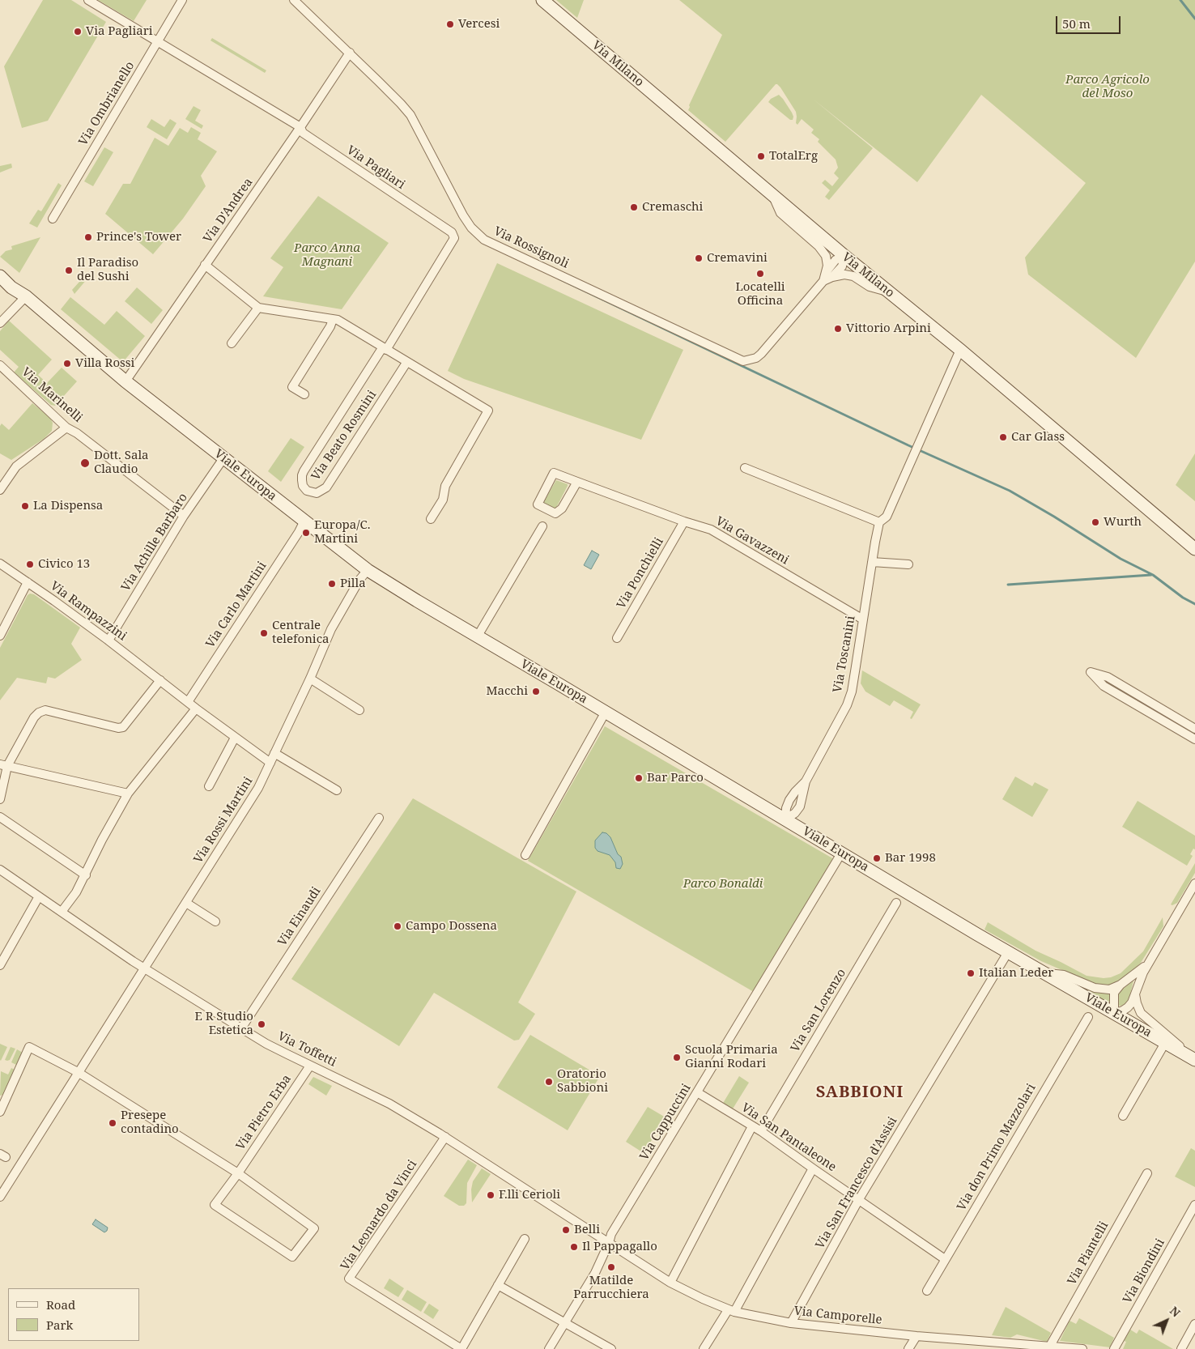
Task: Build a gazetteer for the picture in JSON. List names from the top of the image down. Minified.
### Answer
{"streets":{"street":["Via Milano","Via Ombrianello","Via Pagliari","Via D'Andrea","Via Rossignoli","Via Marinelli","Via Beato Rosmini","Viale Europa","Via Gavazzeni","Via Achille Barbaro","Via Ponchielli","Via Carlo Martini","Via Rampazzini","Via Toscanini","Via Rossi Martini","Via Einaudi","Via San Lorenzo","Via Toffetti","Via Pietro Erba","Via Cappuccini","Via San Pantaleone","Via don Primo Mazzolari","Via San Francesco d'Assisi","Via Leonardo da Vinci","Via Piantelli","Via Biondini","Via Camporelle"]},"crossings":[["Via Milano","Via Rossignoli"],["Via Milano","Via Toscanini"],["Via Ombrianello","Via Pagliari"],["Via Pagliari","Via D'Andrea"],["Via Pagliari","Via Beato Rosmini"],["Via D'Andrea","Via Rossignoli"],["Via D'Andrea","Viale Europa"],["Via Marinelli","Via Achille Barbaro"],["Viale Europa","Via Achille Barbaro"],["Viale Europa","Via Carlo Martini"],["Viale Europa","Via Toscanini"],["Viale Europa","Via Rossi Martini"],["Viale Europa","Via Cappuccini"],["Viale Europa","Via San Francesco d'Assisi"],["Via Gavazzeni","Via Ponchielli"],["Via Gavazzeni","Via Toscanini"],["Via Achille Barbaro","Via Rampazzini"],["Via Carlo Martini","Via Rampazzini"],["Via Rampazzini","Via Rossi Martini"],["Via Rossi Martini","Via Toffetti"],["Via Einaudi","Via Toffetti"],["Via San Lorenzo","Via San Pantaleone"],["Via Toffetti","Via Pietro Erba"],["Via Toffetti","Via Cappuccini"],["Via Toffetti","Via Leonardo da Vinci"],["Via Toffetti","Via Camporelle"],["Via Cappuccini","Via San Pantaleone"],["Via Cappuccini","Via Camporelle"],["Via San Pantaleone","Via don Primo Mazzolari"],["Via San Pantaleone","Via San Francesco d'Assisi"],["Via San Francesco d'Assisi","Via Camporelle"],["Via Piantelli","Via Camporelle"]],"districts":["SABBIONI"],"parks":["Parco Agricolo del Moso","Parco Anna Magnani","Parco Bonaldi"],"places":["Vercesi","Via Pagliari","TotalErg","Cremaschi","Prince's Tower","Cremavini","Il Paradiso del Sushi","Locatelli Officina","Vittorio Arpini","Villa Rossi","Car Glass","Dott. Sala Claudio","La Dispensa","Wurth","Europa/C. Martini","Civico 13","Pilla","Centrale telefonica","Macchi","Bar Parco","Bar 1998","Campo Dossena","Italian Leder","E R Studio Estetica","Scuola Primaria Gianni Rodari","Oratorio Sabbioni","Presepe contadino","F.lli Cerioli","Belli","Il Pappagallo","Matilde Parrucchiera"],"legend":["Road","Park"],"scale_bar":"50 m","north":"top right"}
